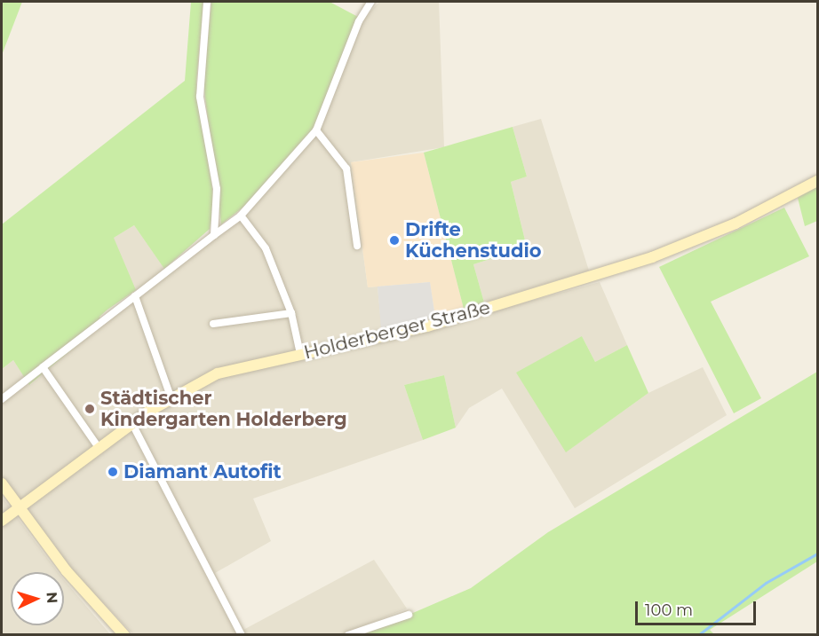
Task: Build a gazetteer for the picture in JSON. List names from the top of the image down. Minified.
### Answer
{"streets":{"main road":["Holderberger Straße"]},"places":["Drifte Küchenstudio","Städtischer Kindergarten Holderberg","Diamant Autofit"],"scale_bar":"100 m","north":"right"}
